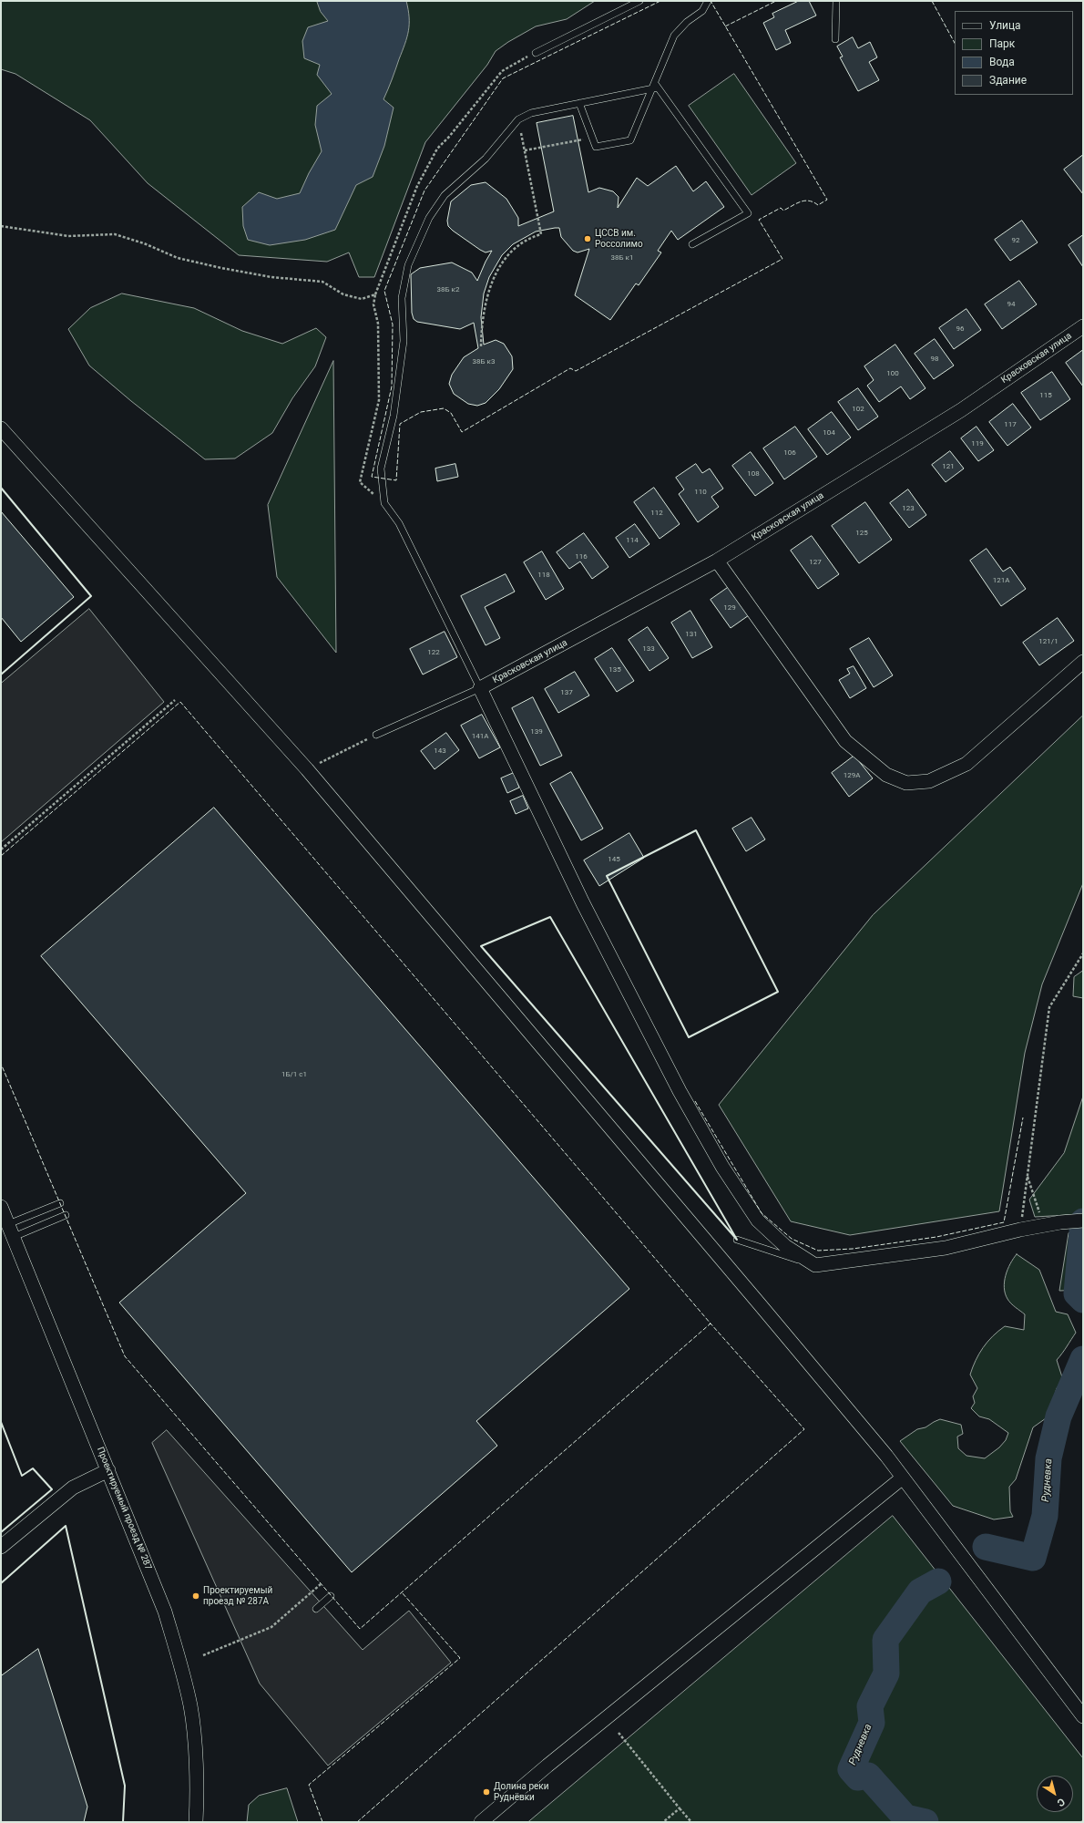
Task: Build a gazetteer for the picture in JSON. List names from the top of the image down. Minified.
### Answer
{"streets":{"street":["Красковская улица","Проектируемый проезд № 287"]},"water":["Рудневка"],"places":["ЦССВ им. Россолимо","Проектируемый проезд № 287А","Долина реки Руднёвки"],"house_numbers":["92","38Б к1","38Б к2","94","96","98","38Б к3","100","115","102","117","104","119","106","121","108","110","123","112","125","114","116","127","118","121А","129","131","121/1","133","122","135","137","139","141А","143","129А","145","1Б/1 с1"],"legend":["Улица","Парк","Вода","Здание"],"north":"bottom right"}
